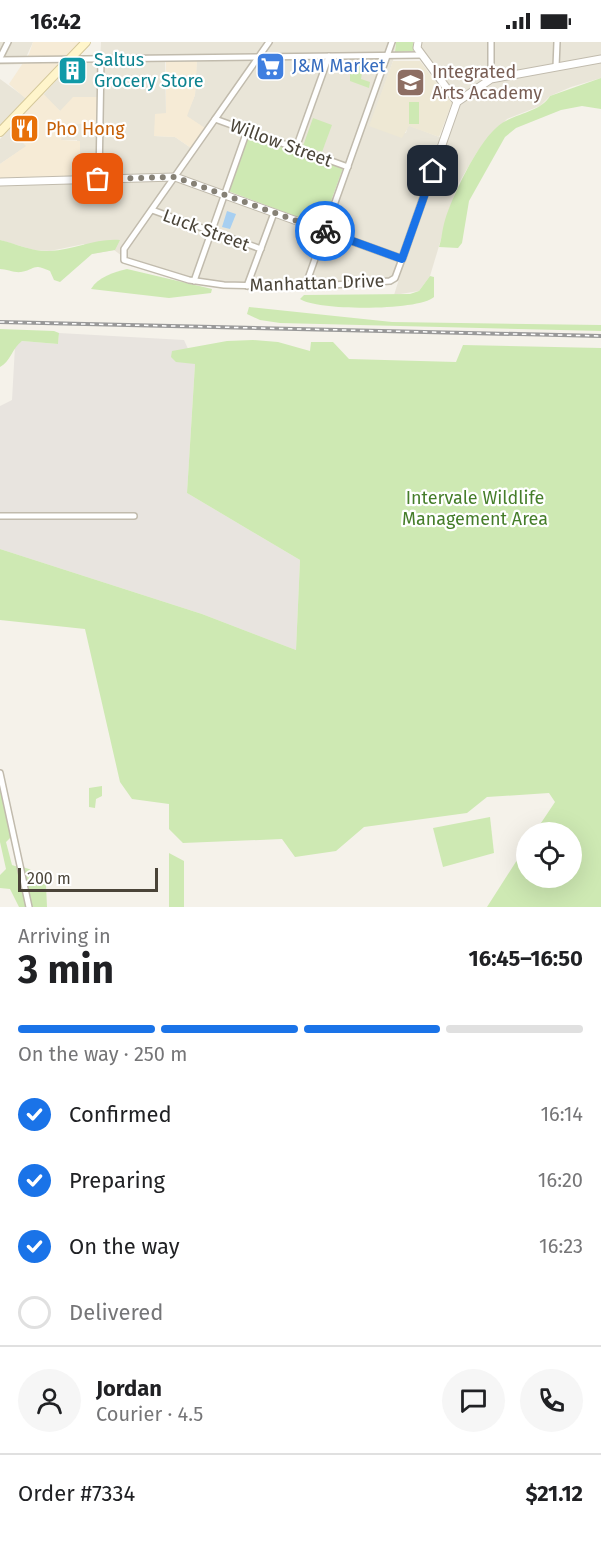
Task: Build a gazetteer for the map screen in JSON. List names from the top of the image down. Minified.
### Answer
{"streets":{"street":["Willow Street","Luck Street","Manhattan Drive"]},"crossings":[["Luck Street","Manhattan Drive"]],"parks":["Intervale Wildlife Management Area"],"places":{"supermarket":["J&M Market"],"building":["Saltus Grocery Store"],"school or university":["Integrated Arts Academy"],"restaurant":["Pho Hong"]},"scale_bar":"200 m","page":{"status":"16:42","scale":"200 m","heading":["3 min","Arriving in","16:45–16:50"],"panel":["Jordan","Courier · 4.5","Order #7334","$21.12"],"bar":"On the way · 250 m","list":[["Confirmed","16:14"],["Preparing","16:20"],["On the way","16:23"],"Delivered"]}}
